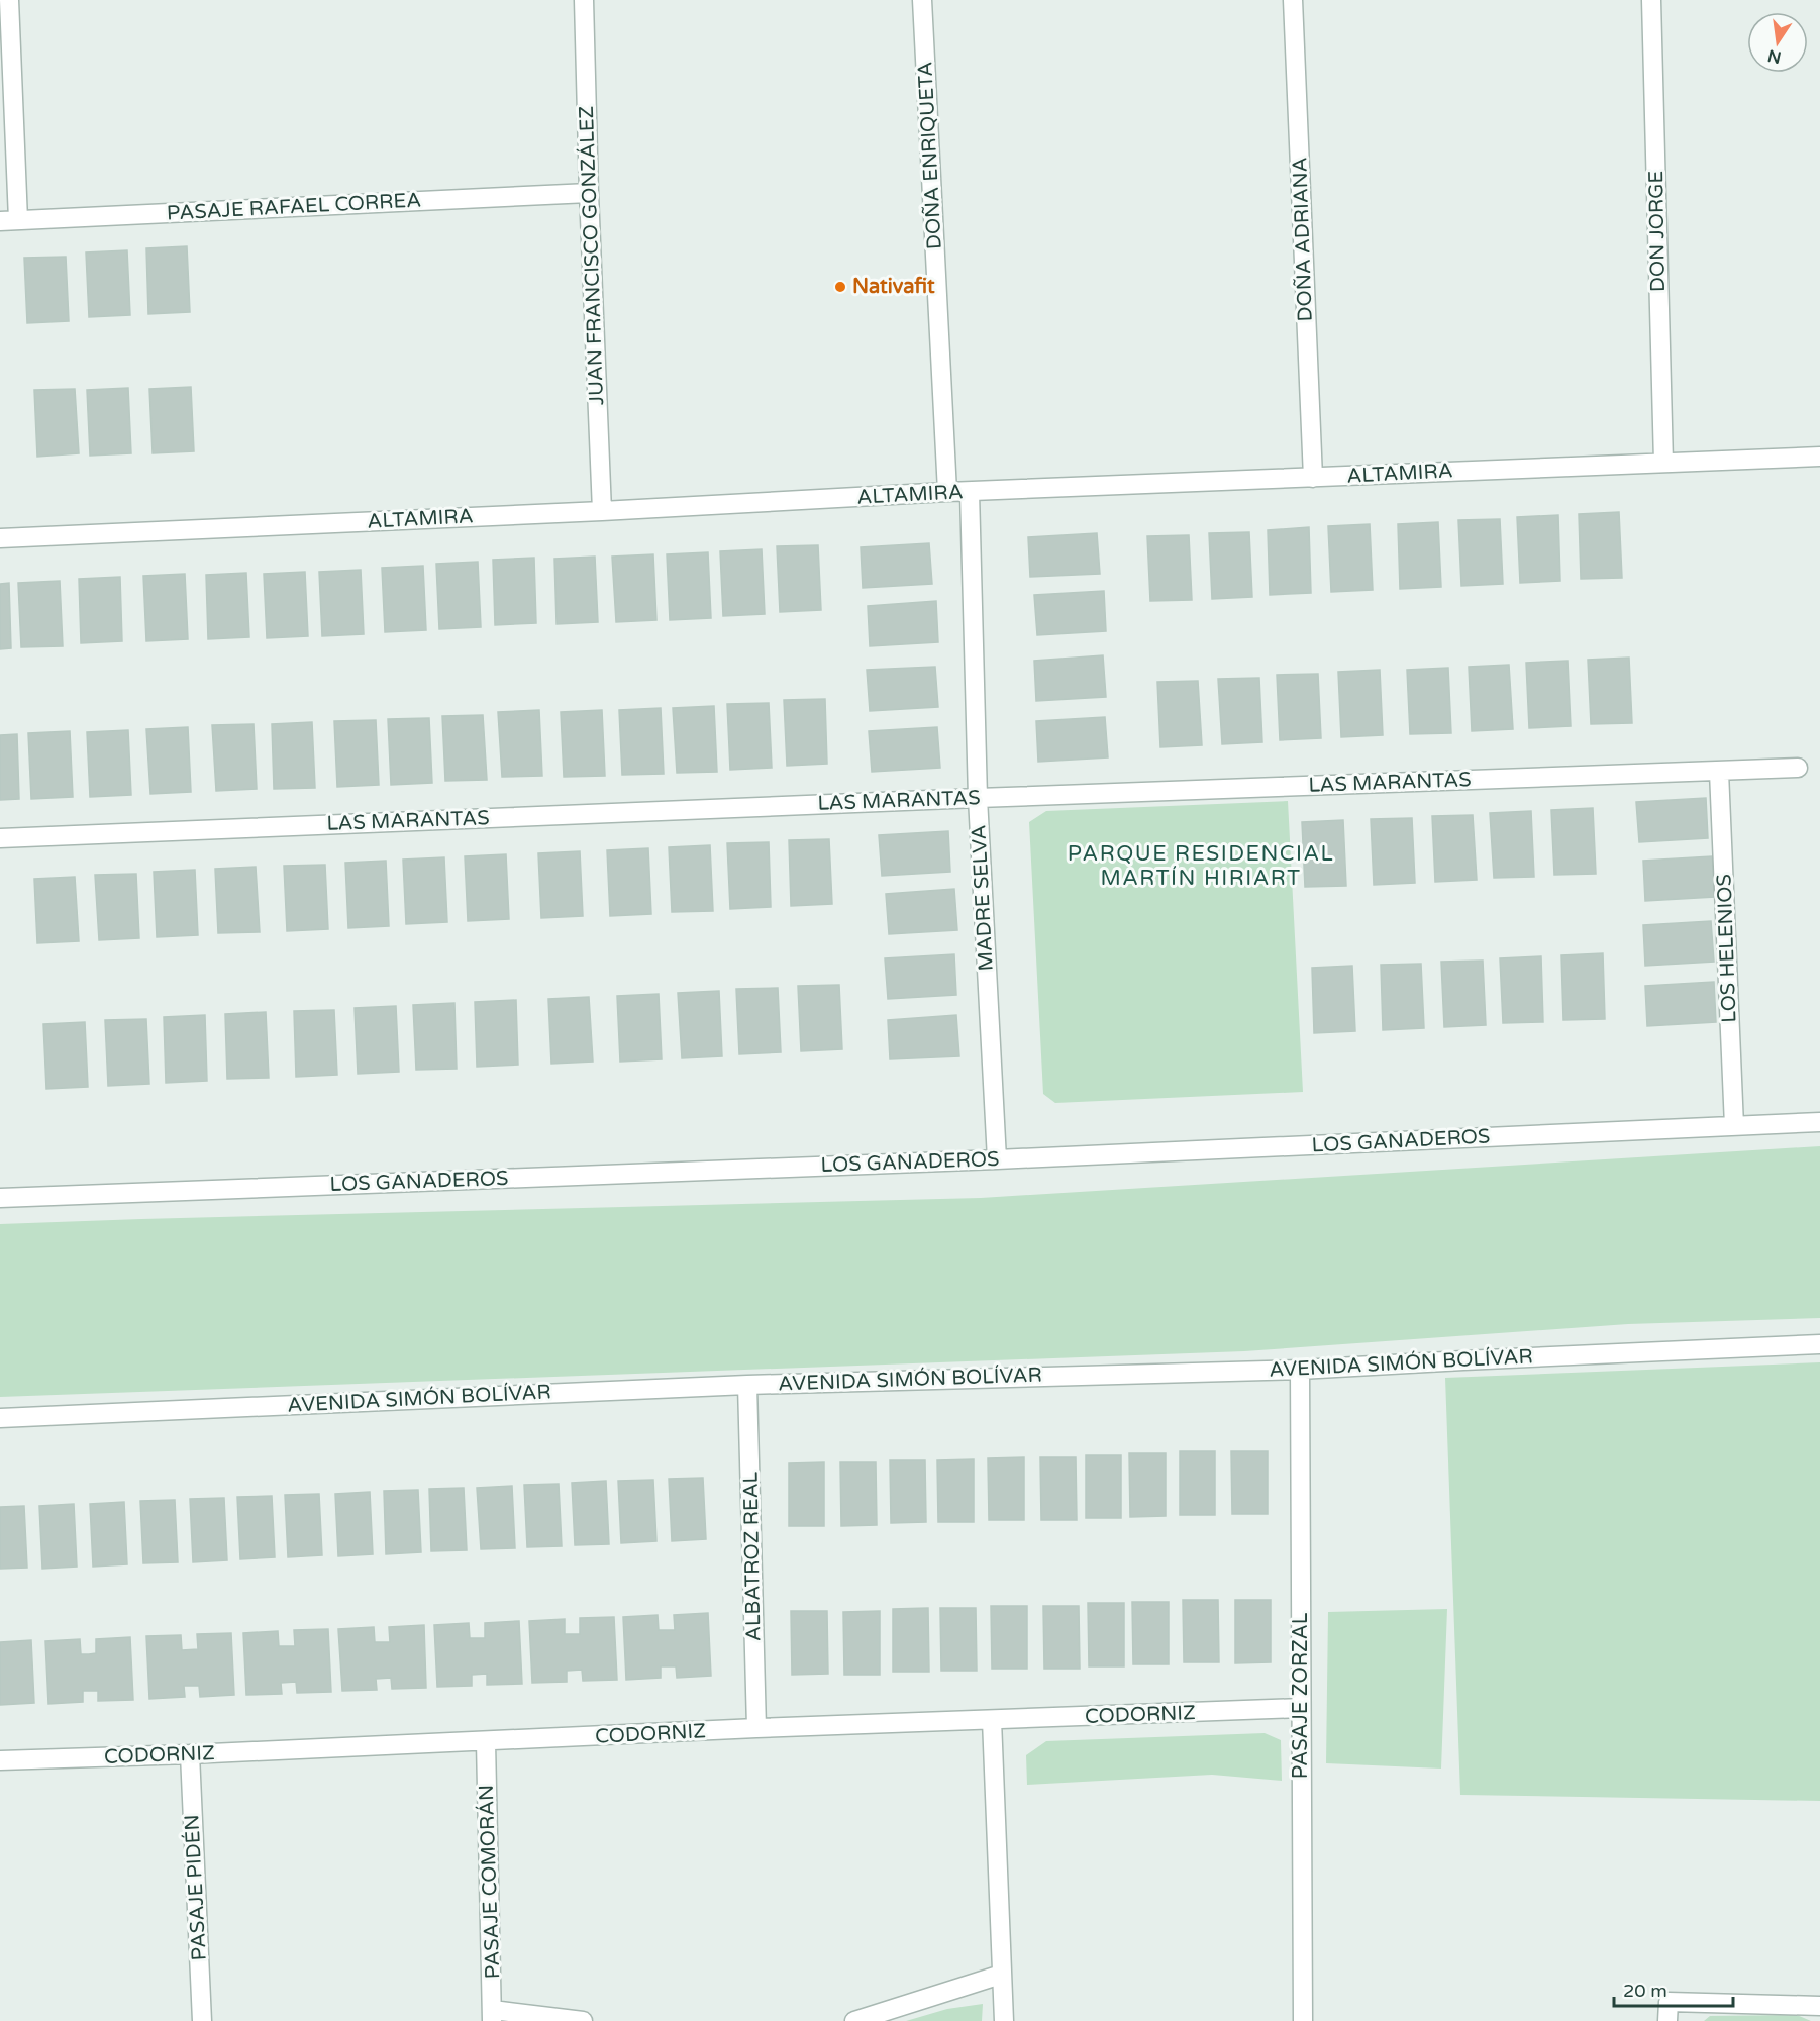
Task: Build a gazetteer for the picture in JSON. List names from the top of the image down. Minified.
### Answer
{"streets":{"street":["DOÑA ENRIQUETA","PASAJE RAFAEL CORREA","DON JORGE","DOÑA ADRIANA","JUAN FRANCISCO GONZÁLEZ","ALTAMIRA","LAS MARANTAS","MADRE SELVA","LOS HELENIOS","LOS GANADEROS","AVENIDA SIMÓN BOLÍVAR","ALBATROZ REAL","PASAJE ZORZAL","CODORNIZ","PASAJE COMORÁN","PASAJE PIDÉN"]},"crossings":[["DOÑA ENRIQUETA","ALTAMIRA"],["PASAJE RAFAEL CORREA","JUAN FRANCISCO GONZÁLEZ"],["DON JORGE","ALTAMIRA"],["DOÑA ADRIANA","ALTAMIRA"],["JUAN FRANCISCO GONZÁLEZ","ALTAMIRA"],["ALTAMIRA","MADRE SELVA"],["LAS MARANTAS","MADRE SELVA"],["LAS MARANTAS","LOS HELENIOS"],["MADRE SELVA","LOS GANADEROS"],["LOS HELENIOS","LOS GANADEROS"],["AVENIDA SIMÓN BOLÍVAR","ALBATROZ REAL"],["AVENIDA SIMÓN BOLÍVAR","PASAJE ZORZAL"],["ALBATROZ REAL","CODORNIZ"],["PASAJE ZORZAL","CODORNIZ"],["CODORNIZ","PASAJE COMORÁN"],["CODORNIZ","PASAJE PIDÉN"]],"districts":["PARQUE RESIDENCIAL MARTÍN HIRIART"],"places":["Nativafit"],"scale_bar":"20 m","north":"bottom"}
